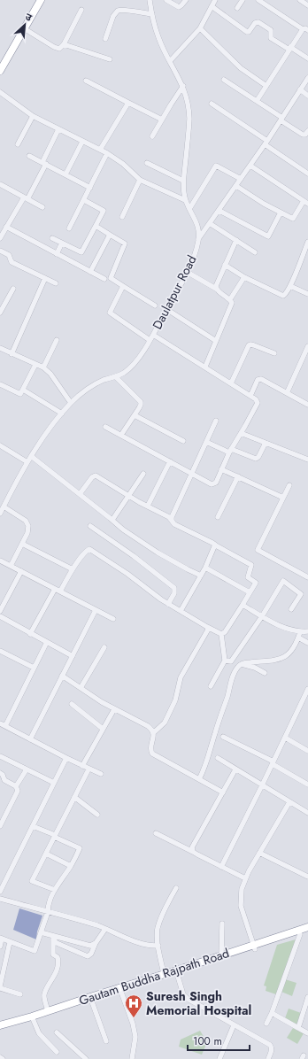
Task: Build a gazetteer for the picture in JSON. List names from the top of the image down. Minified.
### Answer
{"streets":{"highway":["Gautam Buddha Rajpath Road"],"street":["Daulatpur Road"]},"places":{"hospital":["Suresh Singh Memorial Hospital"]},"scale_bar":"100 m","north":"top right"}
